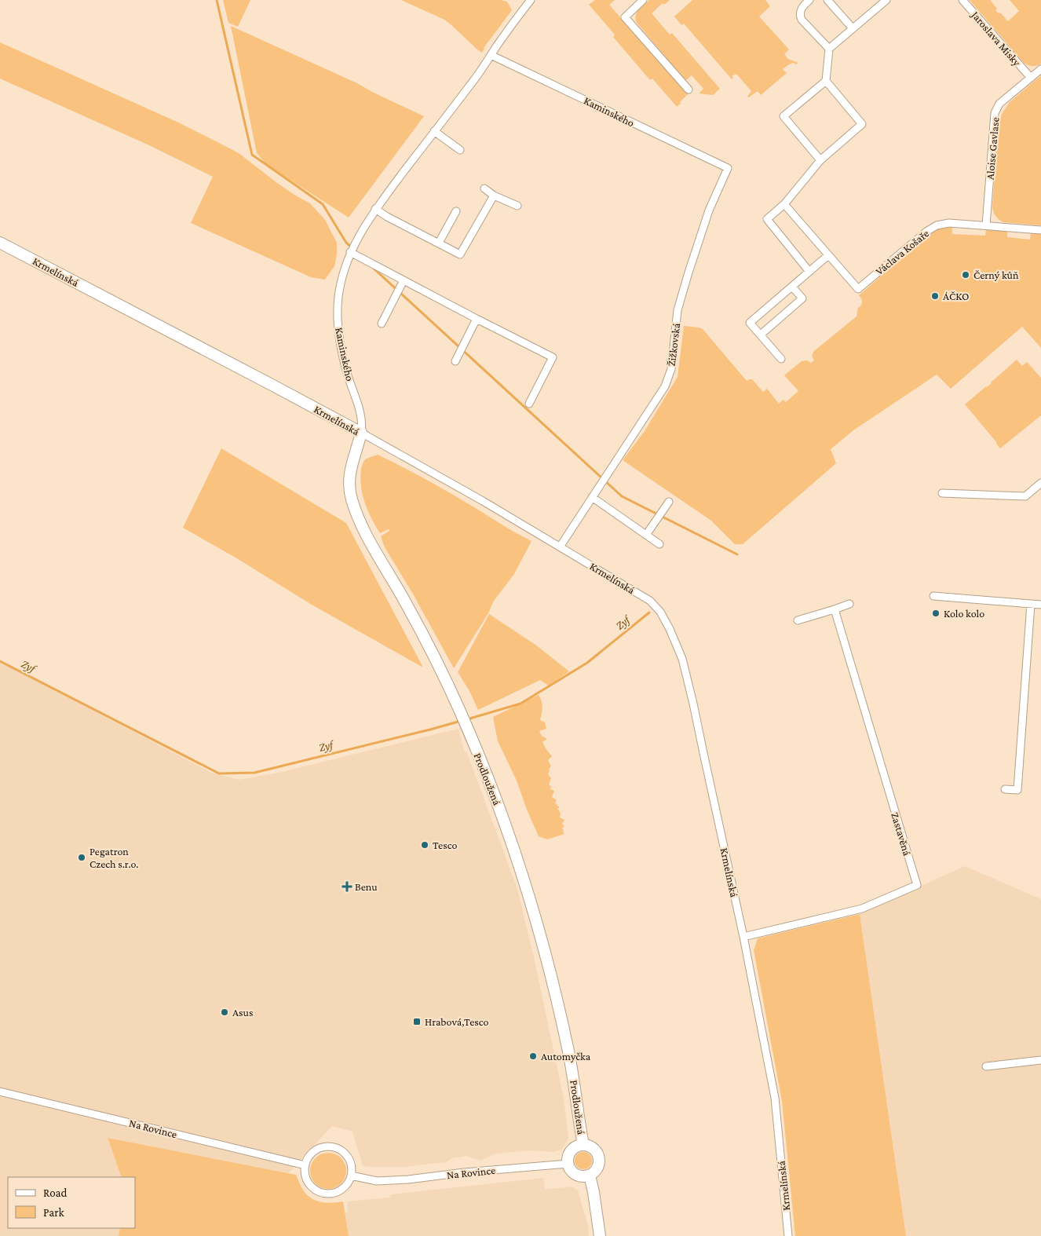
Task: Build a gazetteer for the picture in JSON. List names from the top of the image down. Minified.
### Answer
{"streets":{"main road":["Krmelínská","Prodloužená"],"street":["Jaroslava Misky","Kaminského","Aloise Gavlase","Václava Košaře","Žižkovská","Zastavěná","Na Rovince"]},"crossings":[["Jaroslava Misky","Aloise Gavlase"],["Kaminského","Krmelínská"],["Kaminského","Žižkovská"],["Kaminského","Prodloužená"],["Aloise Gavlase","Václava Košaře"],["Krmelínská","Žižkovská"],["Krmelínská","Prodloužená"],["Krmelínská","Zastavěná"],["Prodloužená","Na Rovince"]],"water":["Zyf"],"places":{"other":["Černý kůň","ÁČKO","Kolo kolo","Tesco","Pegatron Czech s.r.o.","Asus","Automyčka"],"health":["Benu"],"transit":["Hrabová,Tesco"]},"legend":["Road","Park"]}
